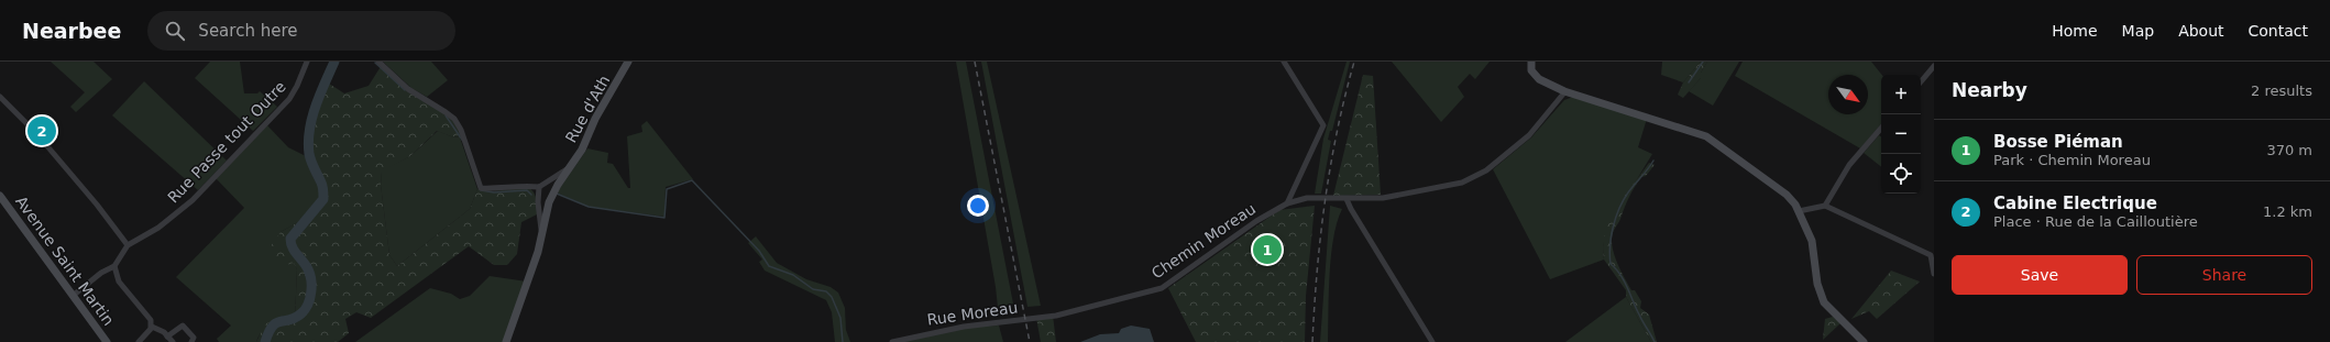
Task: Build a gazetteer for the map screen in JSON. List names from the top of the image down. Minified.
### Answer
{"streets":{"street":["Rue d'Ath","Rue Passe tout Outre","Chemin Moreau","Avenue Saint Martin","Rue Moreau"]},"crossings":[["Rue Passe tout Outre","Avenue Saint Martin"],["Chemin Moreau","Rue Moreau"]],"north":"bottom right","page":{"header":"Nearbee","search":"Search here","nav":["Home","Map","About","Contact"],"heading":["Nearby","2 results"],"map_buttons":["+","−"],"pins":["2","1"],"list":[{"mark":"1","name":"Bosse Piéman","note":"Park · Chemin Moreau","value":"370 m"},{"mark":"2","name":"Cabine Electrique","note":"Place · Rue de la Cailloutière","value":"1.2 km"}],"buttons":["Save","Share"]}}
